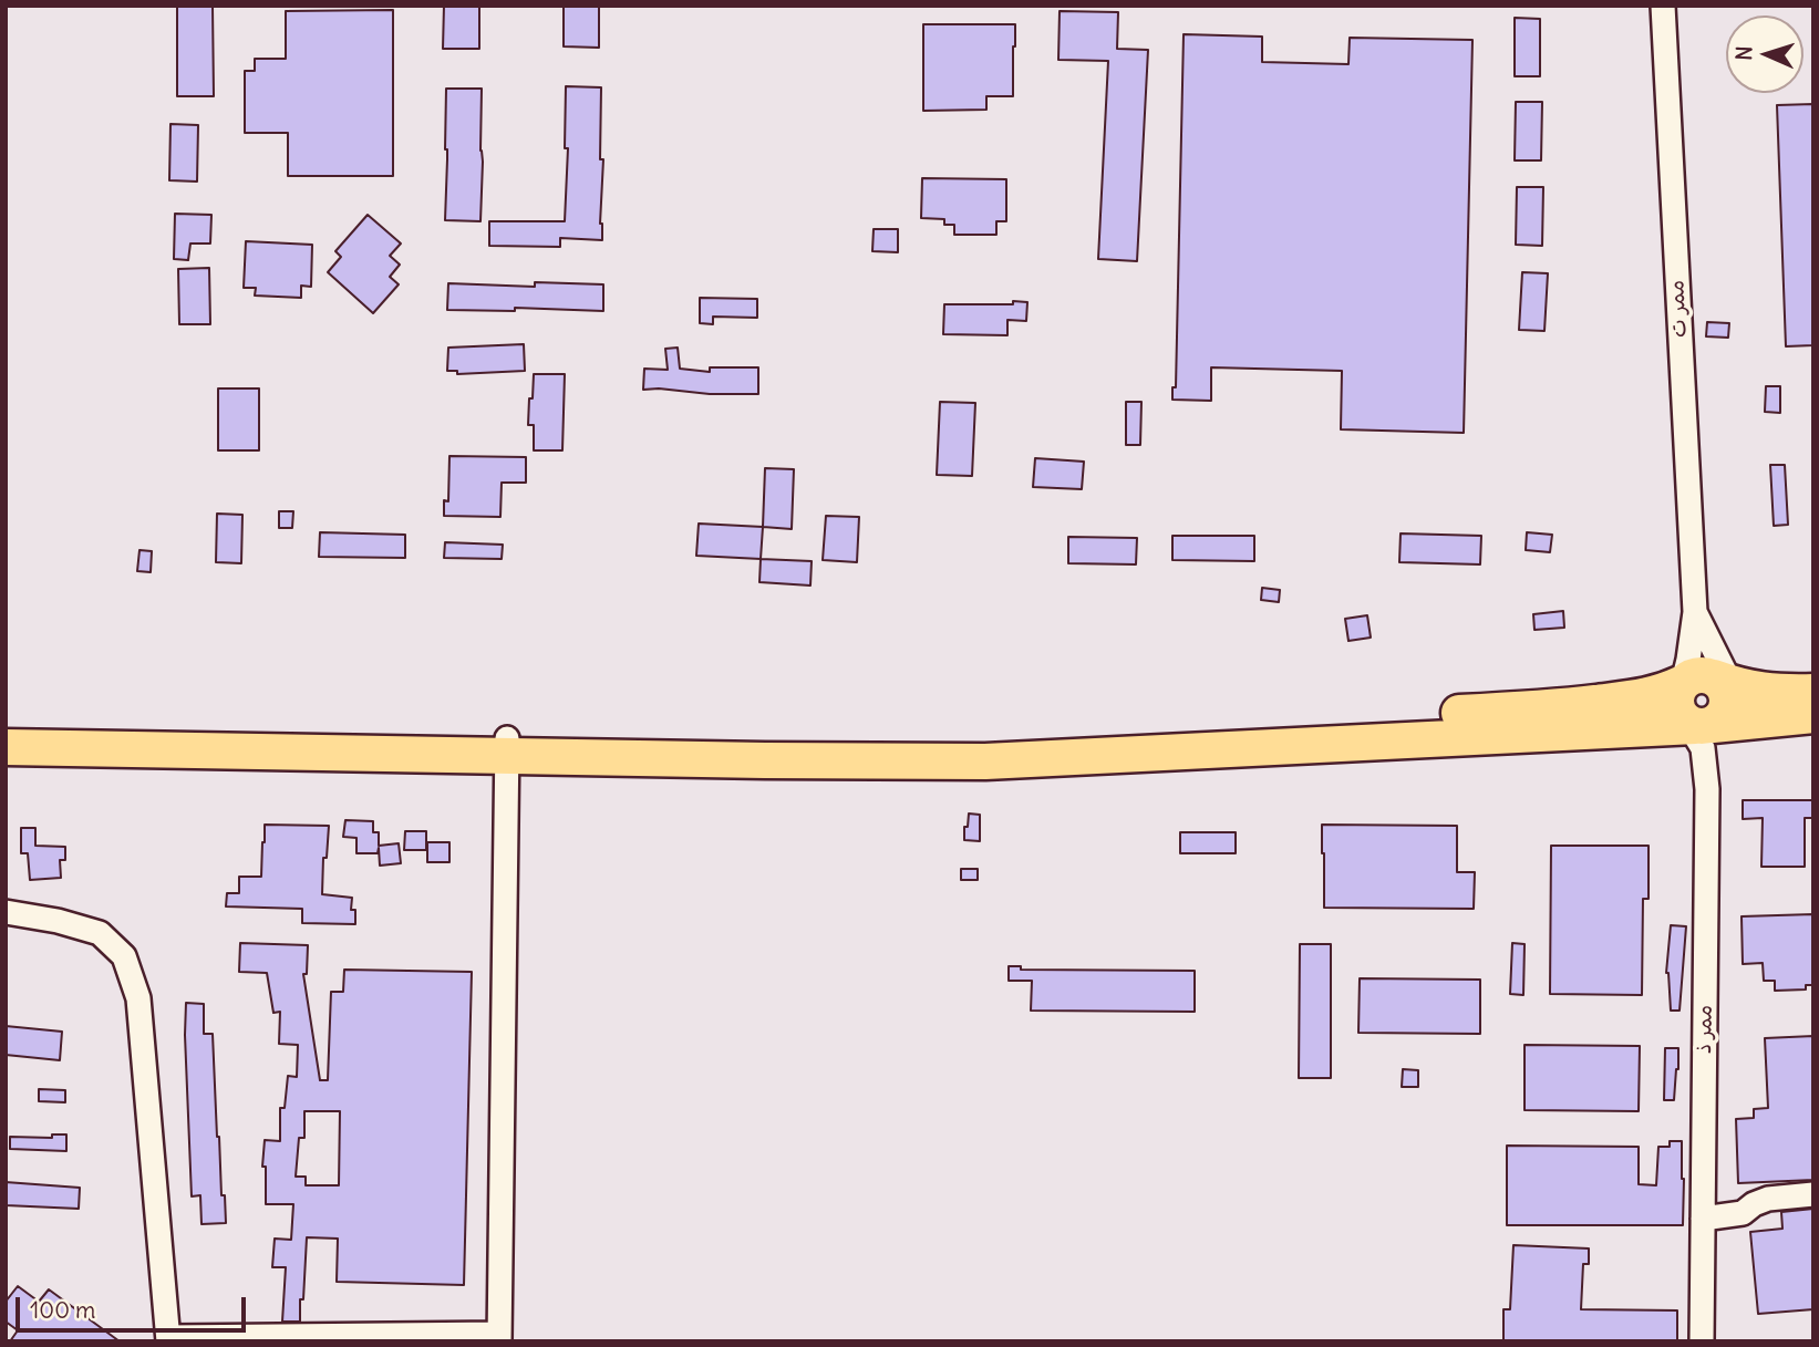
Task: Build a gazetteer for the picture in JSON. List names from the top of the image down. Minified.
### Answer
{"streets":{"street":["ممر ت","ممر ذ"]},"crossings":[["ممر ت","ممر ذ"]],"scale_bar":"100 m","north":"left"}
